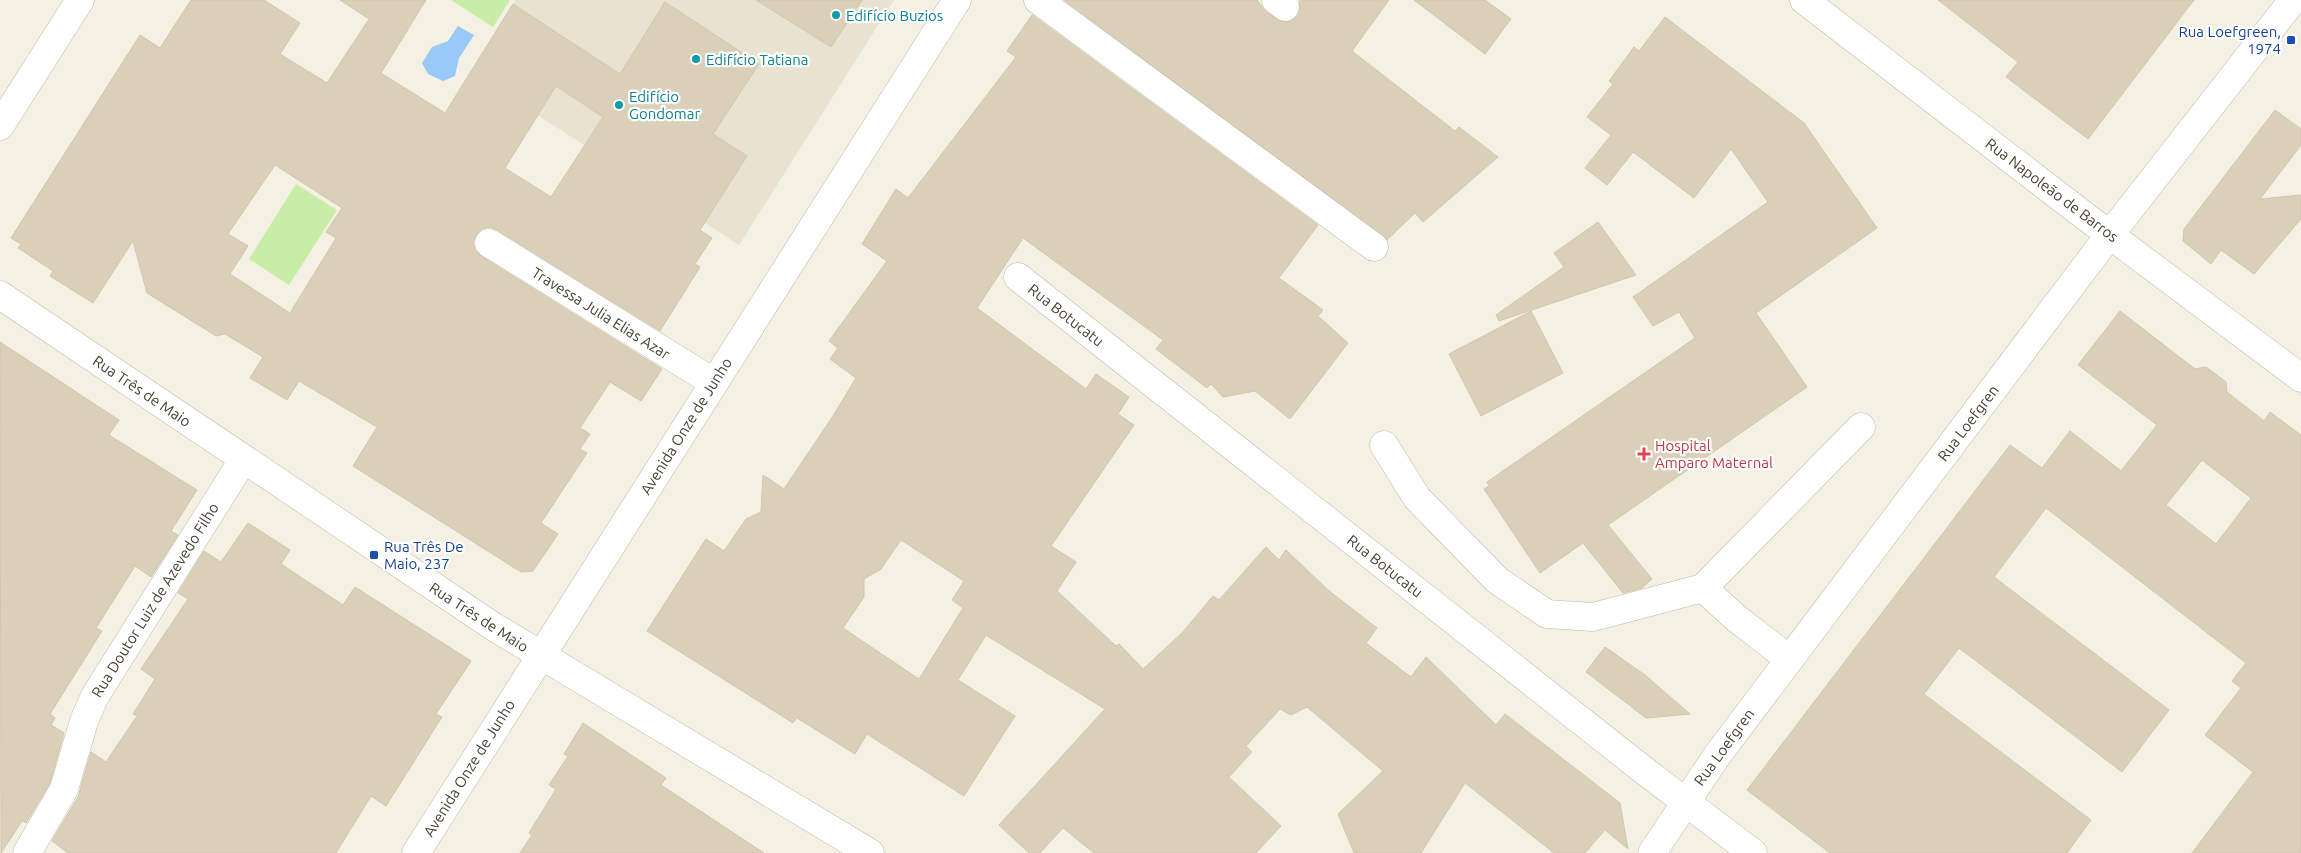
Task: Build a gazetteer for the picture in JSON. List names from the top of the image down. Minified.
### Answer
{"streets":{"street":["Rua Napoleão de Barros","Travessa Julia Elias Azar","Rua Botucatu","Rua Três de Maio","Rua Loefgren","Avenida Onze de Junho","Rua Doutor Luiz de Azevedo Filho"]},"crossings":[["Rua Napoleão de Barros","Rua Loefgren"],["Travessa Julia Elias Azar","Avenida Onze de Junho"],["Rua Botucatu","Rua Loefgren"],["Rua Três de Maio","Avenida Onze de Junho"],["Rua Três de Maio","Rua Doutor Luiz de Azevedo Filho"]],"places":{"other":["Edifício Buzios","Edifício Tatiana","Edifício Gondomar"],"transit":["Rua Loefgreen, 1974","Rua Três De Maio, 237"],"health":["Hospital Amparo Maternal"]}}
